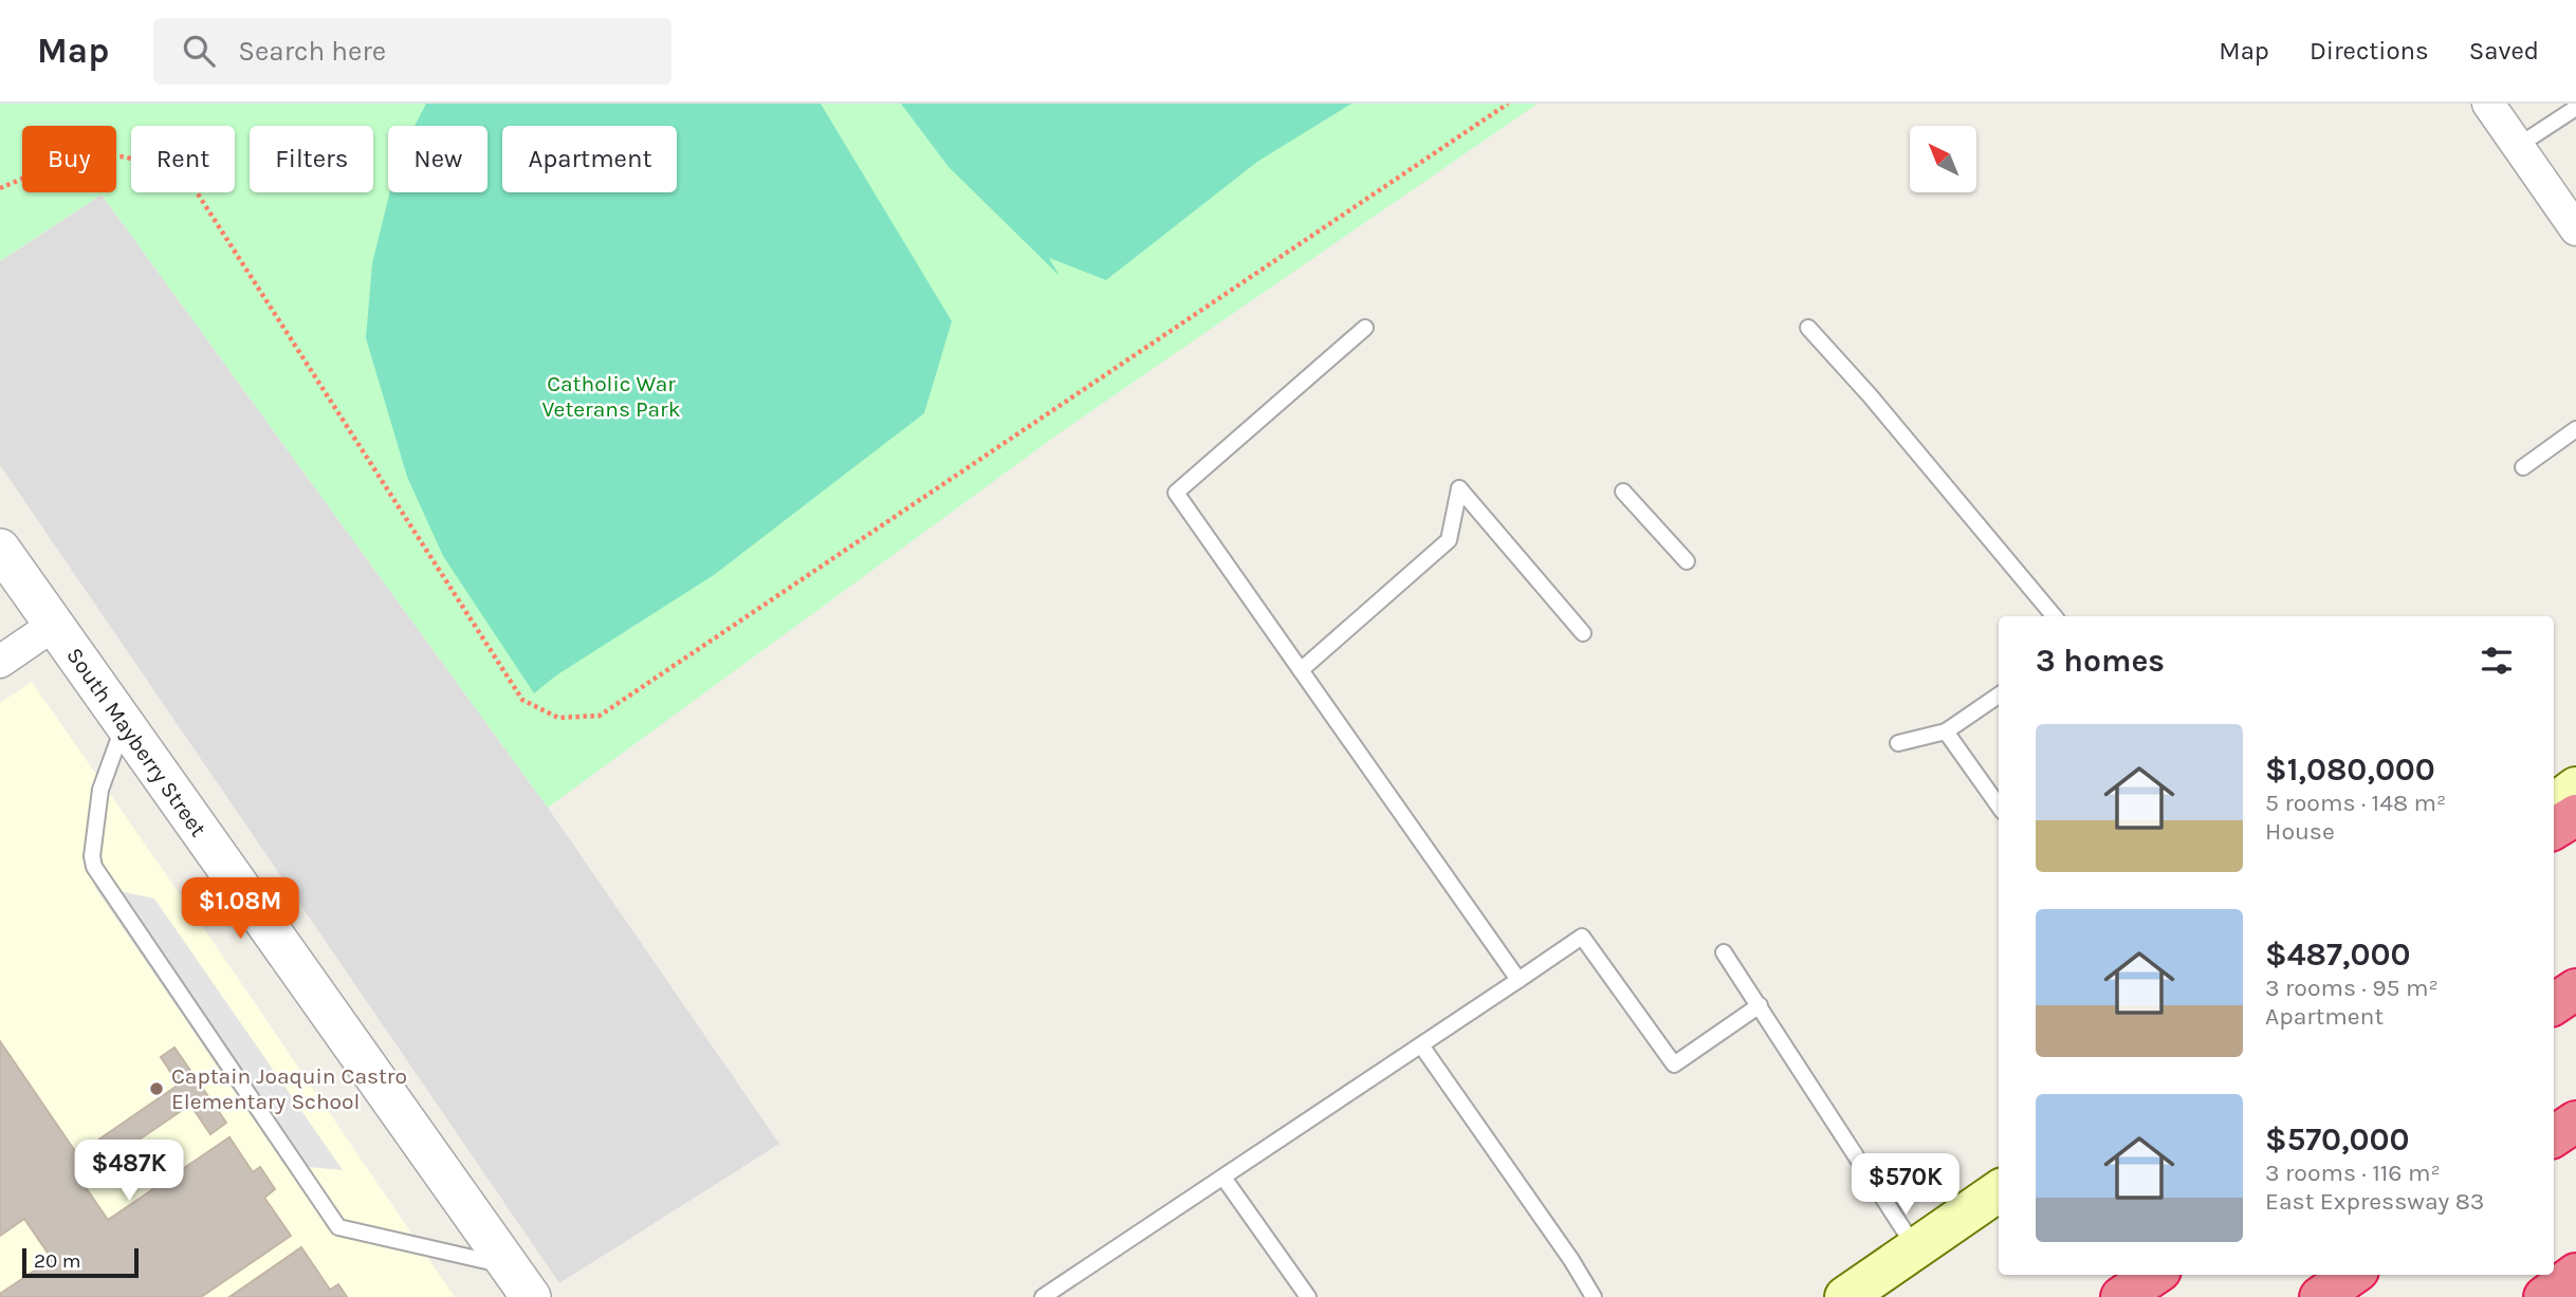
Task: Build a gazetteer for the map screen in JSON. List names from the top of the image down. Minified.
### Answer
{"streets":{"street":["South Mayberry Street"]},"parks":["Catholic War Veterans Park"],"places":["Captain Joaquin Castro Elementary School"],"scale_bar":"20 m","north":"top left","page":{"header":"Map","search":"Search here","nav":["Map","Directions","Saved"],"chip":["Buy","Rent","Filters","New","Apartment"],"heading":"3 homes","list":[{"name":"$1,080,000","note":"5 rooms · 148 m² · House"},{"name":"$487,000","note":"3 rooms · 95 m² · Apartment"},{"name":"$570,000","note":"3 rooms · 116 m² · East Expressway 83"}],"price":["$1.08M","$487K","$570K"],"scale":"20 m"}}
